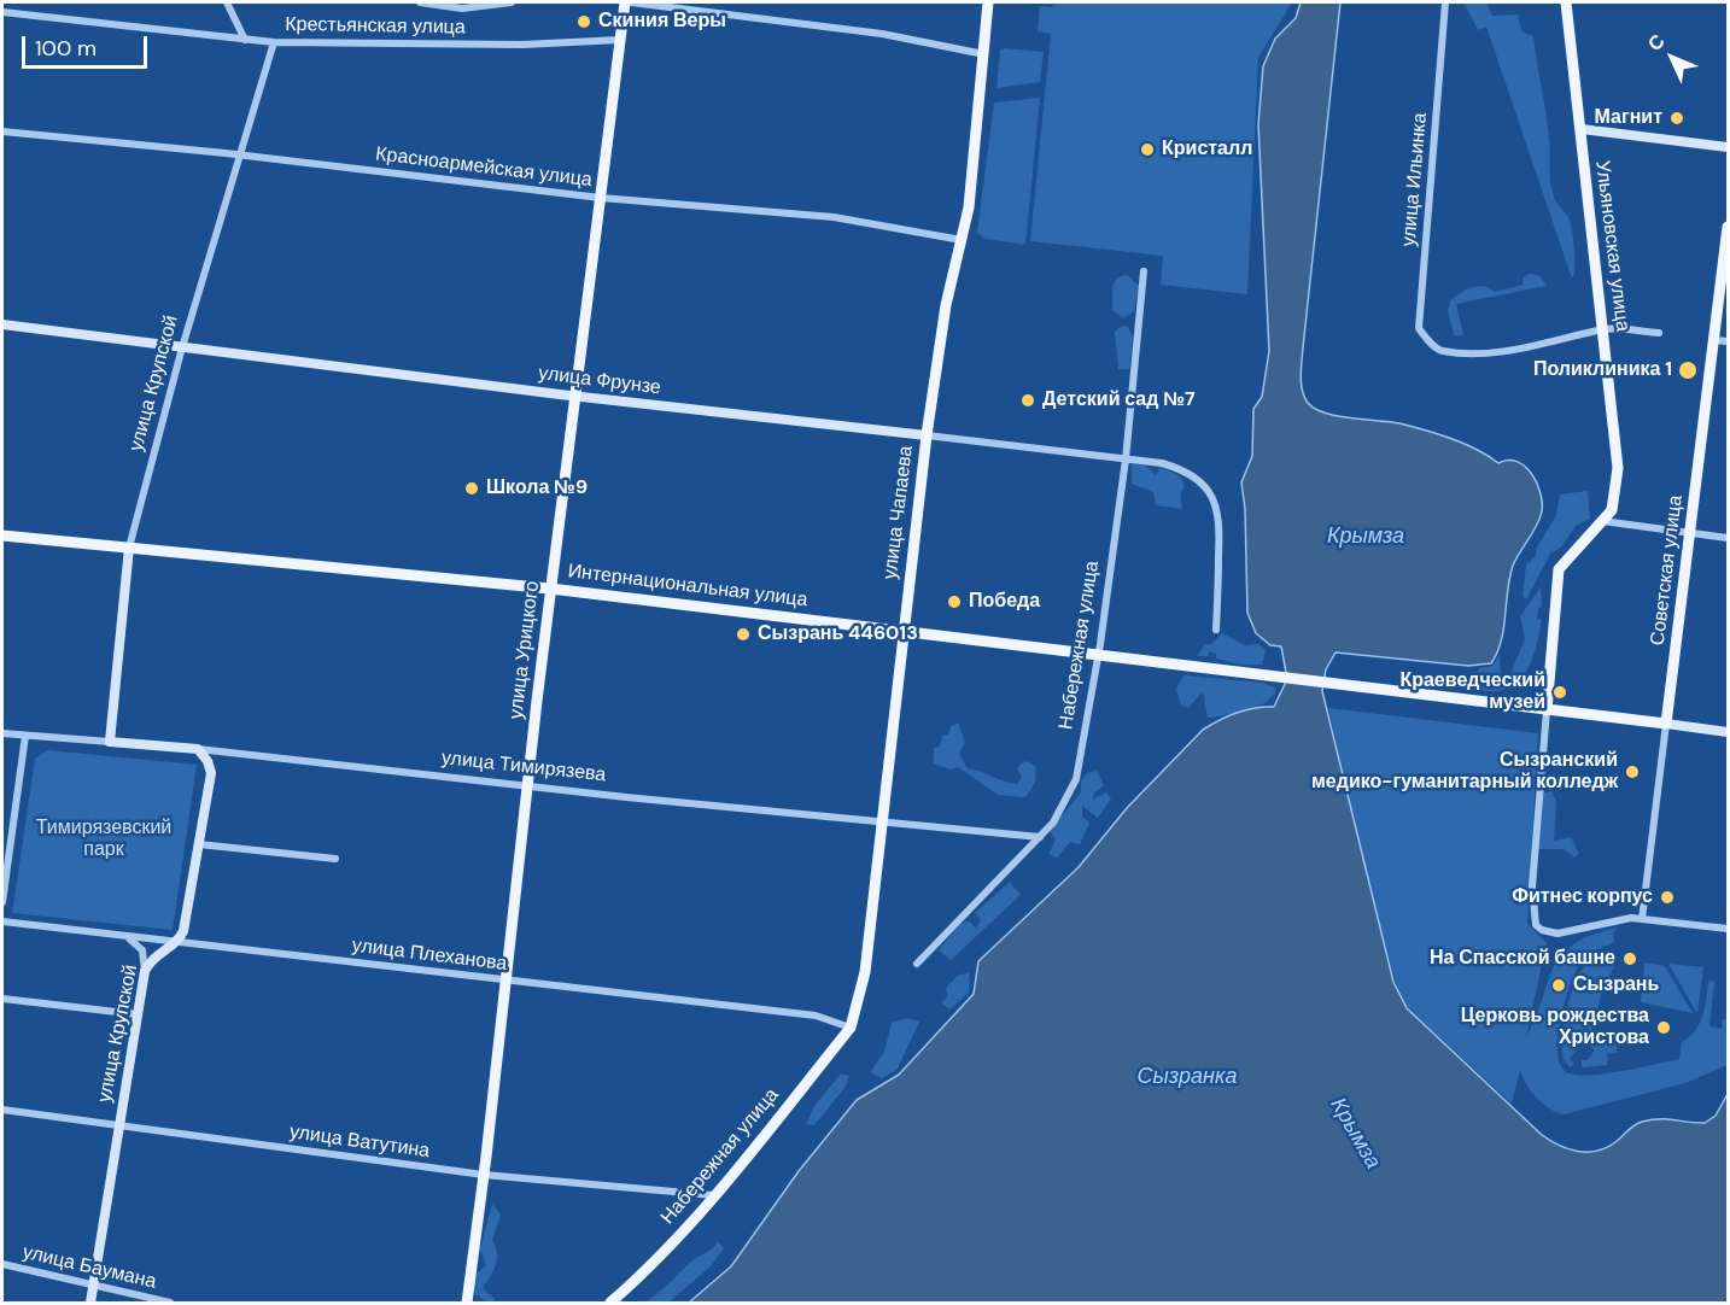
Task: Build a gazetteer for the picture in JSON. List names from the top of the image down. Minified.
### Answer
{"streets":{"main road":["Ульяновская улица","улица Чапаева","Советская улица","Интернациональная улица","Набережная улица","улица Урицкого"],"street":["Крестьянская улица","Красноармейская улица","улица Ильинка","улица Фрунзе","улица Крупской","улица Тимирязева","улица Плеханова","улица Ватутина","улица Баумана"]},"crossings":[["Крестьянская улица","улица Крупской"],["Крестьянская улица","улица Урицкого"],["Красноармейская улица","улица Крупской"],["Красноармейская улица","улица Чапаева"],["Красноармейская улица","улица Урицкого"],["улица Ильинка","Ульяновская улица"],["Ульяновская улица","Советская улица"],["Ульяновская улица","Интернациональная улица"],["улица Фрунзе","улица Крупской"],["улица Фрунзе","улица Чапаева"],["улица Фрунзе","Набережная улица"],["улица Фрунзе","улица Урицкого"],["улица Крупской","Интернациональная улица"],["улица Крупской","улица Тимирязева"],["улица Крупской","улица Плеханова"],["улица Крупской","улица Ватутина"],["улица Крупской","улица Баумана"],["улица Чапаева","Интернациональная улица"],["улица Чапаева","Набережная улица"],["улица Чапаева","улица Тимирязева"],["улица Чапаева","улица Плеханова"],["Советская улица","Интернациональная улица"],["Интернациональная улица","Набережная улица"],["Интернациональная улица","улица Урицкого"],["Набережная улица","улица Тимирязева"],["Набережная улица","улица Плеханова"],["Набережная улица","улица Ватутина"],["улица Урицкого","улица Тимирязева"],["улица Урицкого","улица Плеханова"],["улица Урицкого","улица Ватутина"]],"water":["Крымза","Сызранка"],"parks":["Тимирязевский парк"],"places":["Скиния Веры","Магнит","Кристалл","Поликлиника 1","Детский сад №7","Школа №9","Победа","Сызрань 446013","Краеведческий музей","Сызранский медико-гуманитарный колледж","Фитнес корпус","На Спасской башне","Сызрань","Церковь рождества Христова"],"scale_bar":"100 m","north":"top left"}
